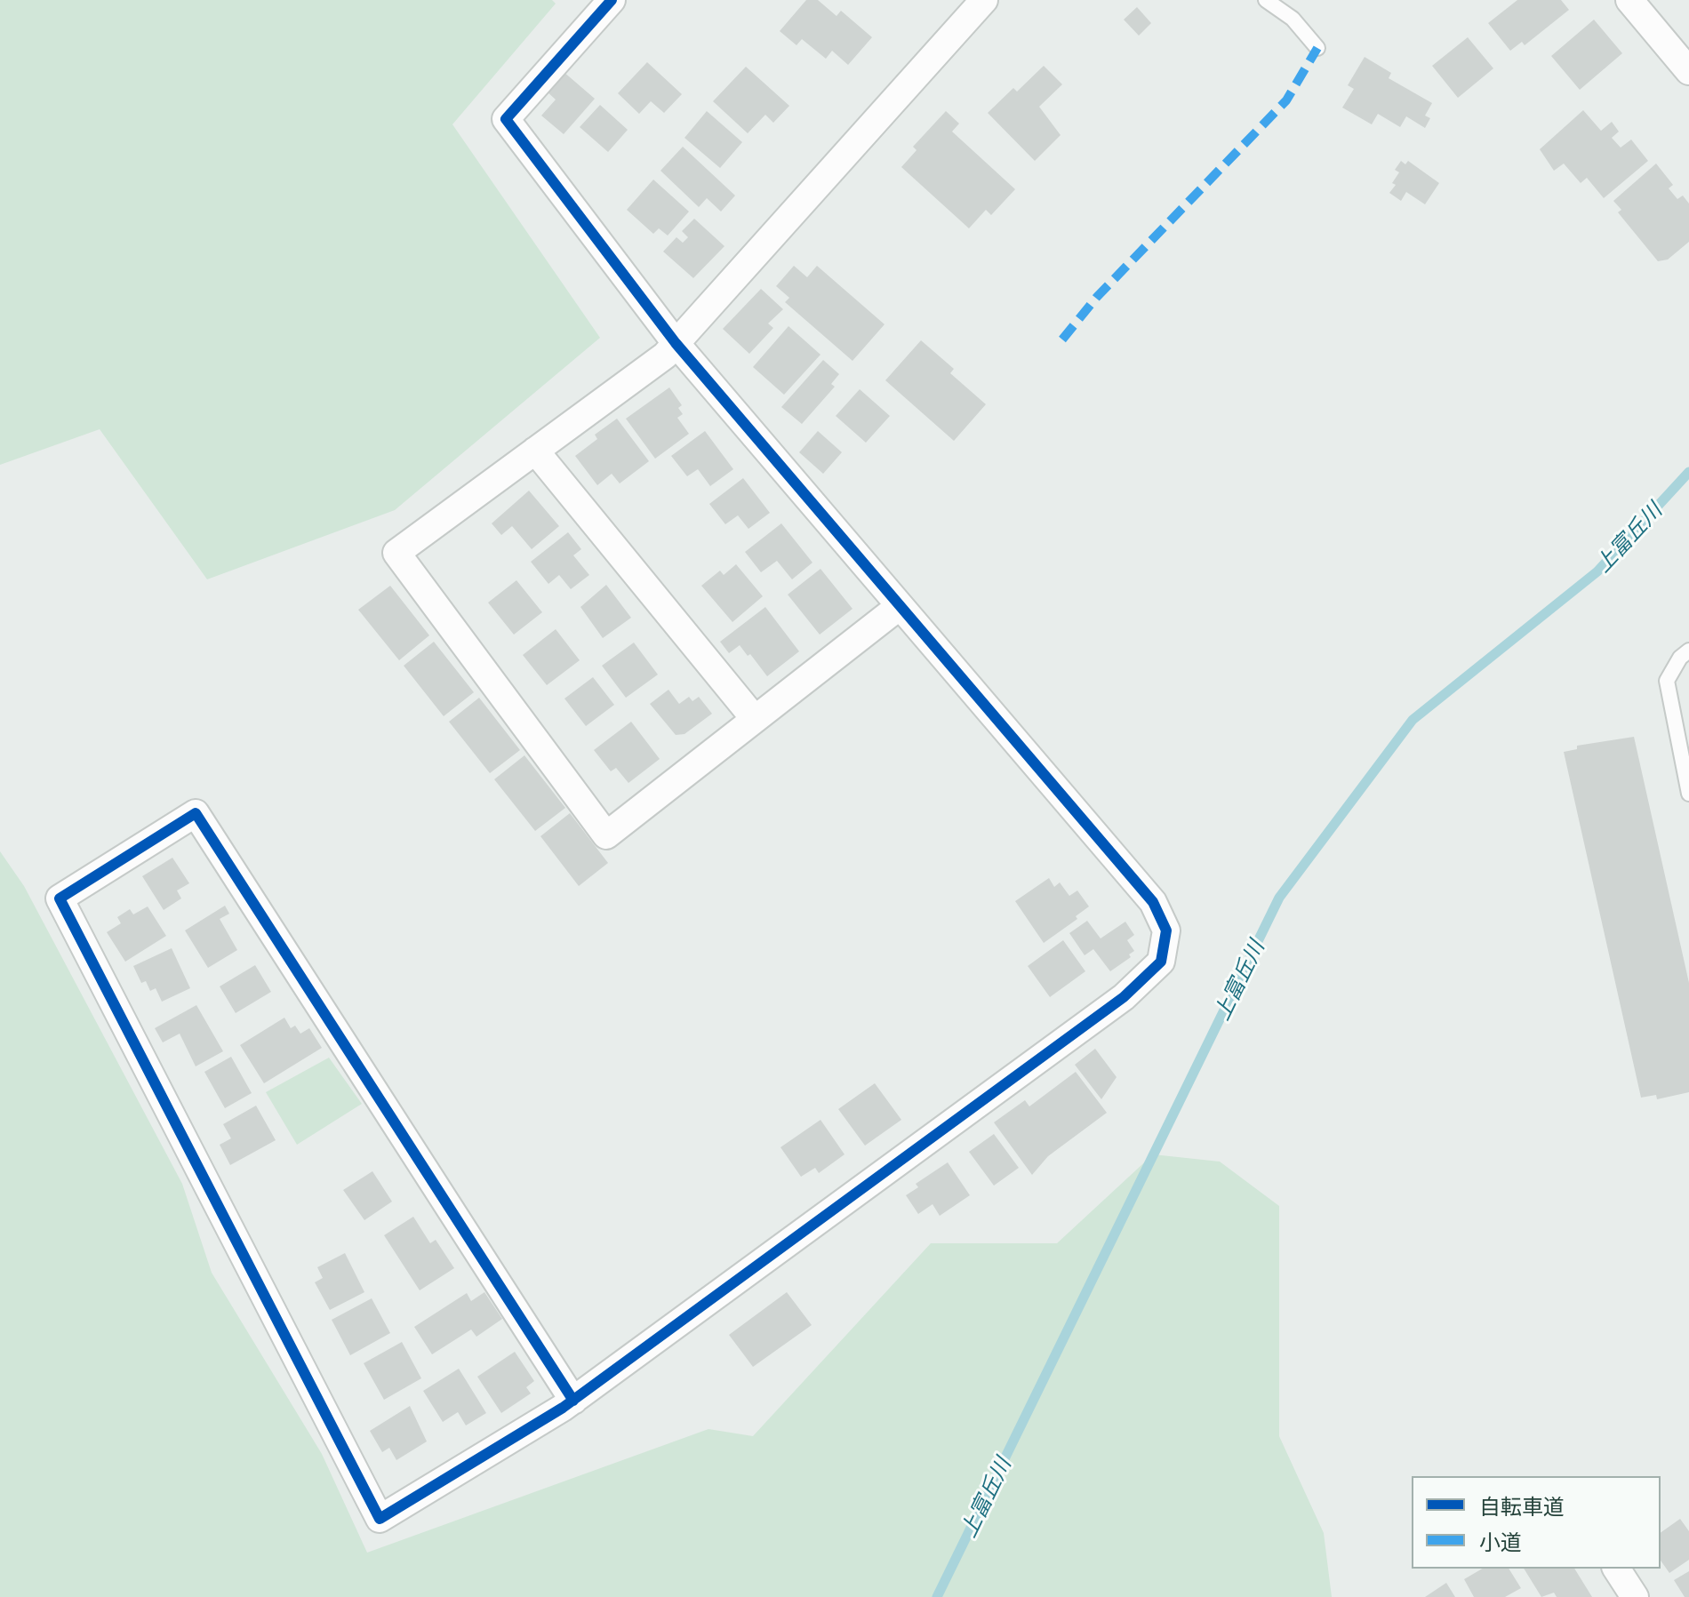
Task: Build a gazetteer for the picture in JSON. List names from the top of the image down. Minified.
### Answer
{"water":["上富丘川"],"legend":["自転車道","小道"]}
